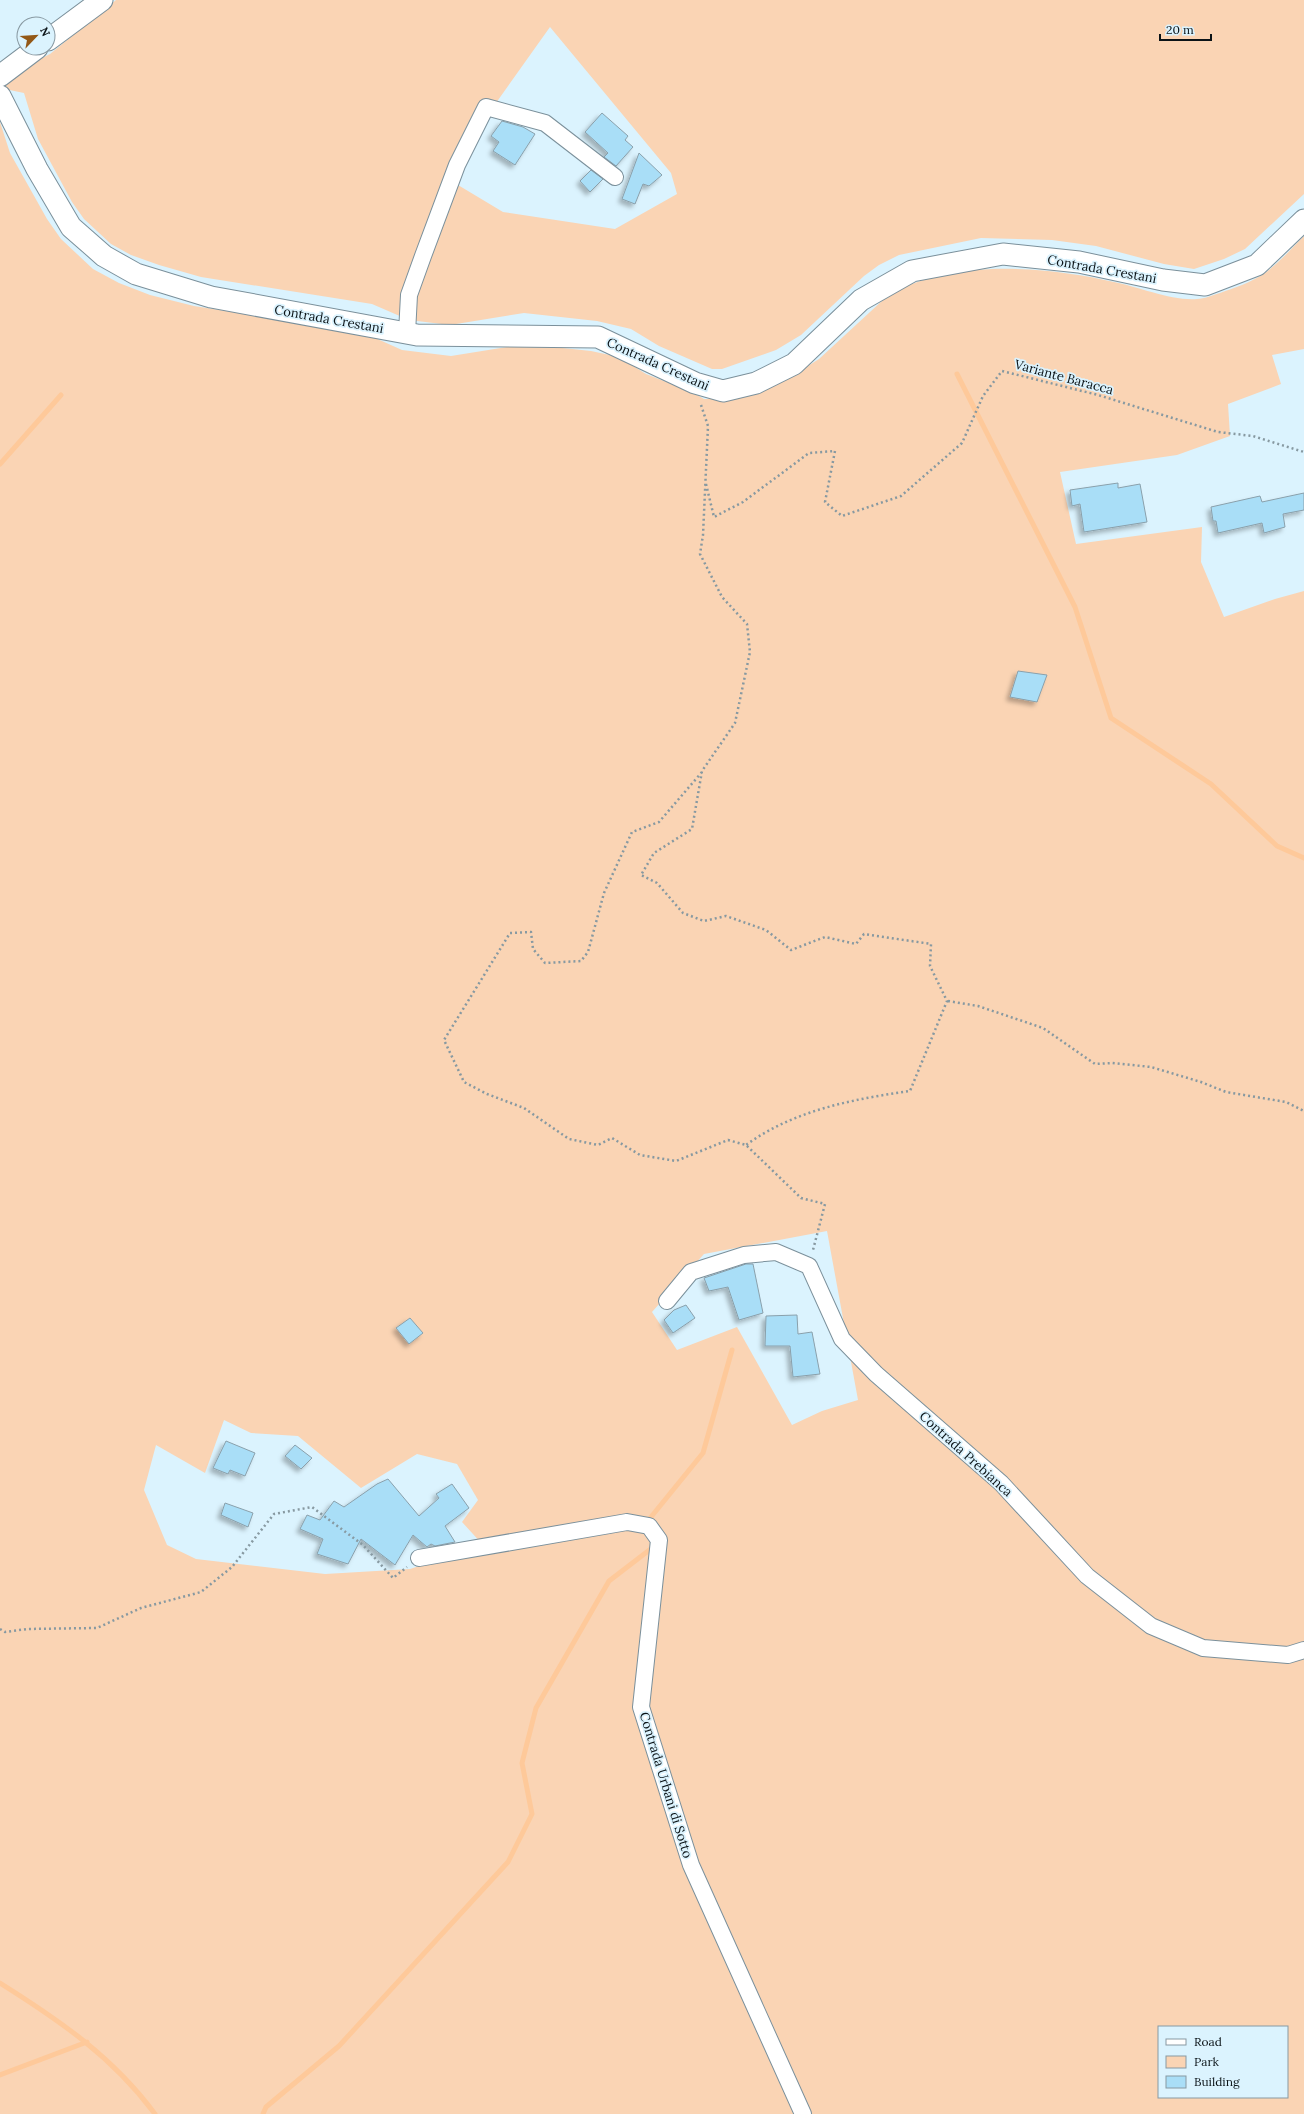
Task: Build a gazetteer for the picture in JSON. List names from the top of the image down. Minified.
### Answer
{"streets":{"street":["Contrada Crestani","Contrada Prebianca","Contrada Urbani di Sotto"],"path":["Variante Baracca"]},"legend":["Road","Park","Building"],"scale_bar":"20 m","north":"top right"}
